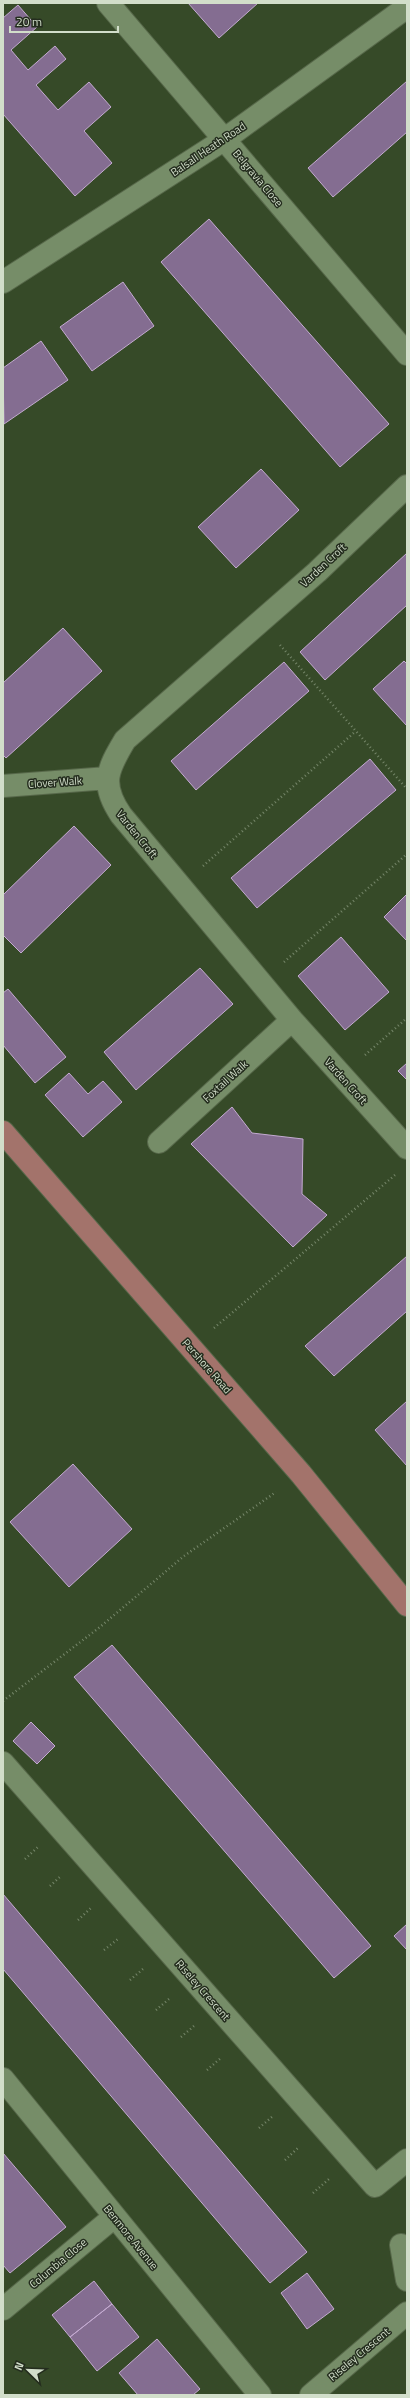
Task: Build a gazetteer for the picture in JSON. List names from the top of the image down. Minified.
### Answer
{"streets":{"main road":["Pershore Road"],"street":["Balsall Heath Road","Belgravia Close","Varden Croft","Clover Walk","Foxtail Walk","Riseley Crescent","Benmore Avenue","Columbia Close"]},"crossings":[["Balsall Heath Road","Belgravia Close"],["Varden Croft","Clover Walk"],["Varden Croft","Foxtail Walk"],["Benmore Avenue","Columbia Close"]],"scale_bar":"20 m","north":"top left"}
